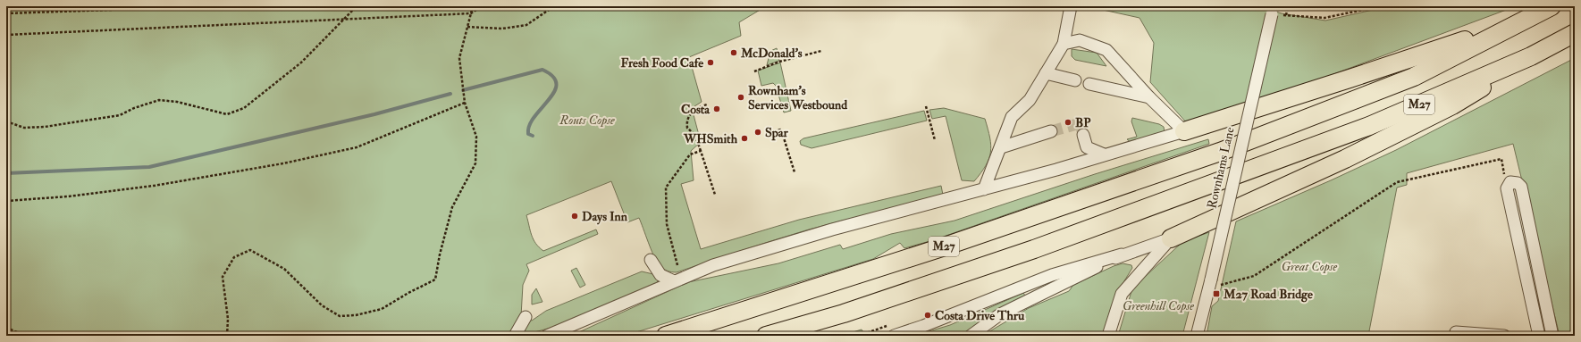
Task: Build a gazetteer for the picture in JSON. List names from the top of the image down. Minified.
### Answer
{"streets":{"highway":["M27"],"street":["Rownhams Lane"]},"parks":["Routs Copse","Great Copse","Greenhill Copse"],"places":{"other":["McDonald's","Fresh Food Cafe","Rownham's Services Westbound","Costa","BP","Spar","WHSmith","Days Inn","Costa Drive Thru"],"transit":["M27 Road Bridge"]}}
